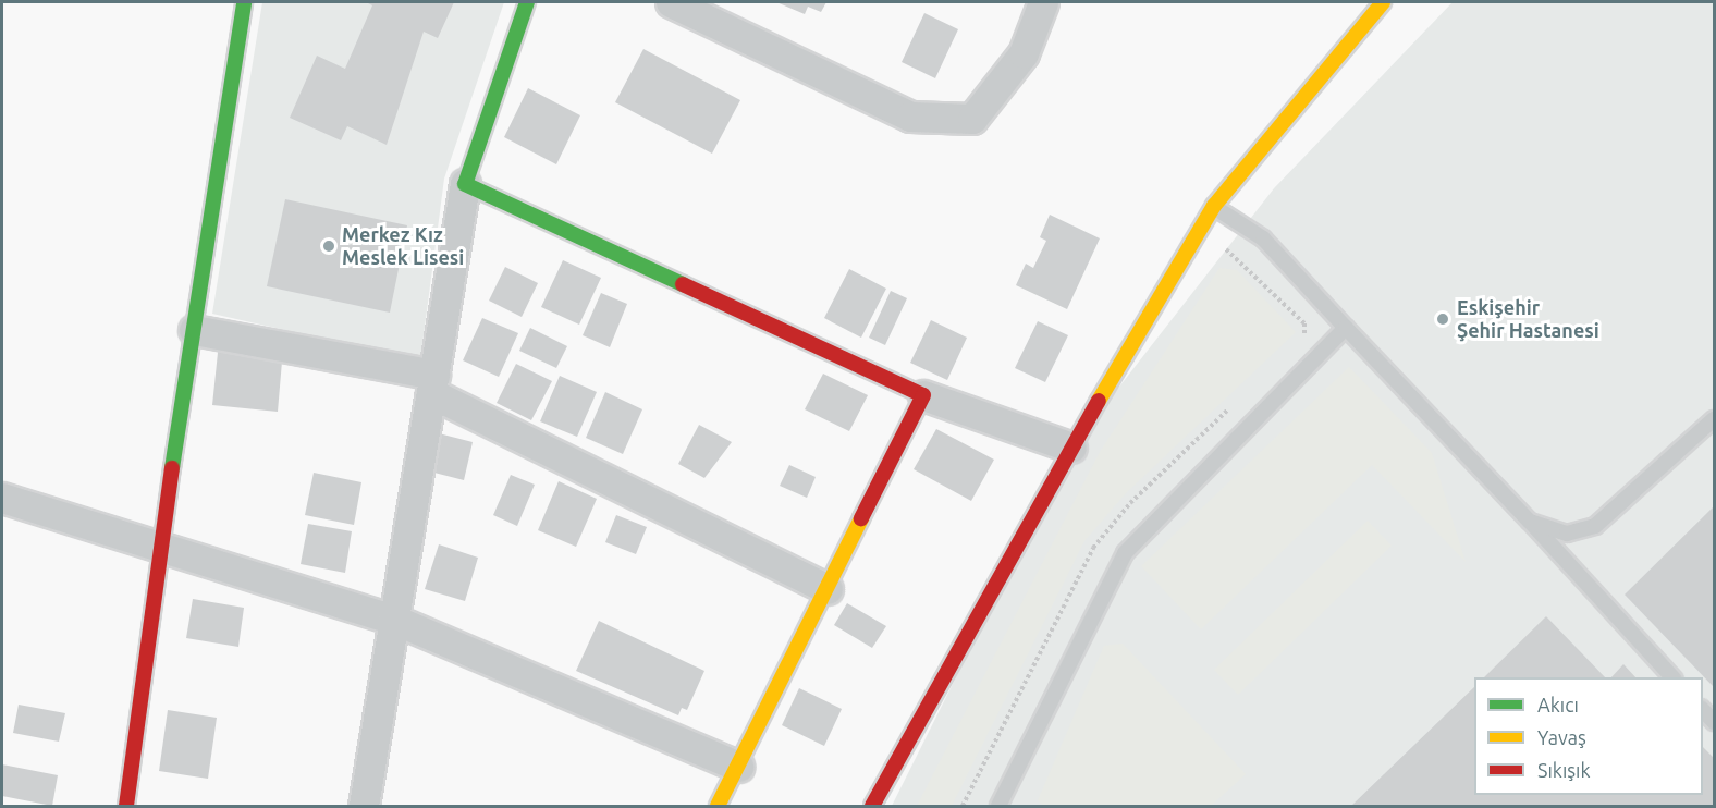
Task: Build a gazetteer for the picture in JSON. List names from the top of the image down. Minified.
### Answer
{"places":["Merkez Kız Meslek Lisesi","Eskişehir Şehir Hastanesi"],"legend":["Akıcı","Yavaş","Sıkışık"]}
